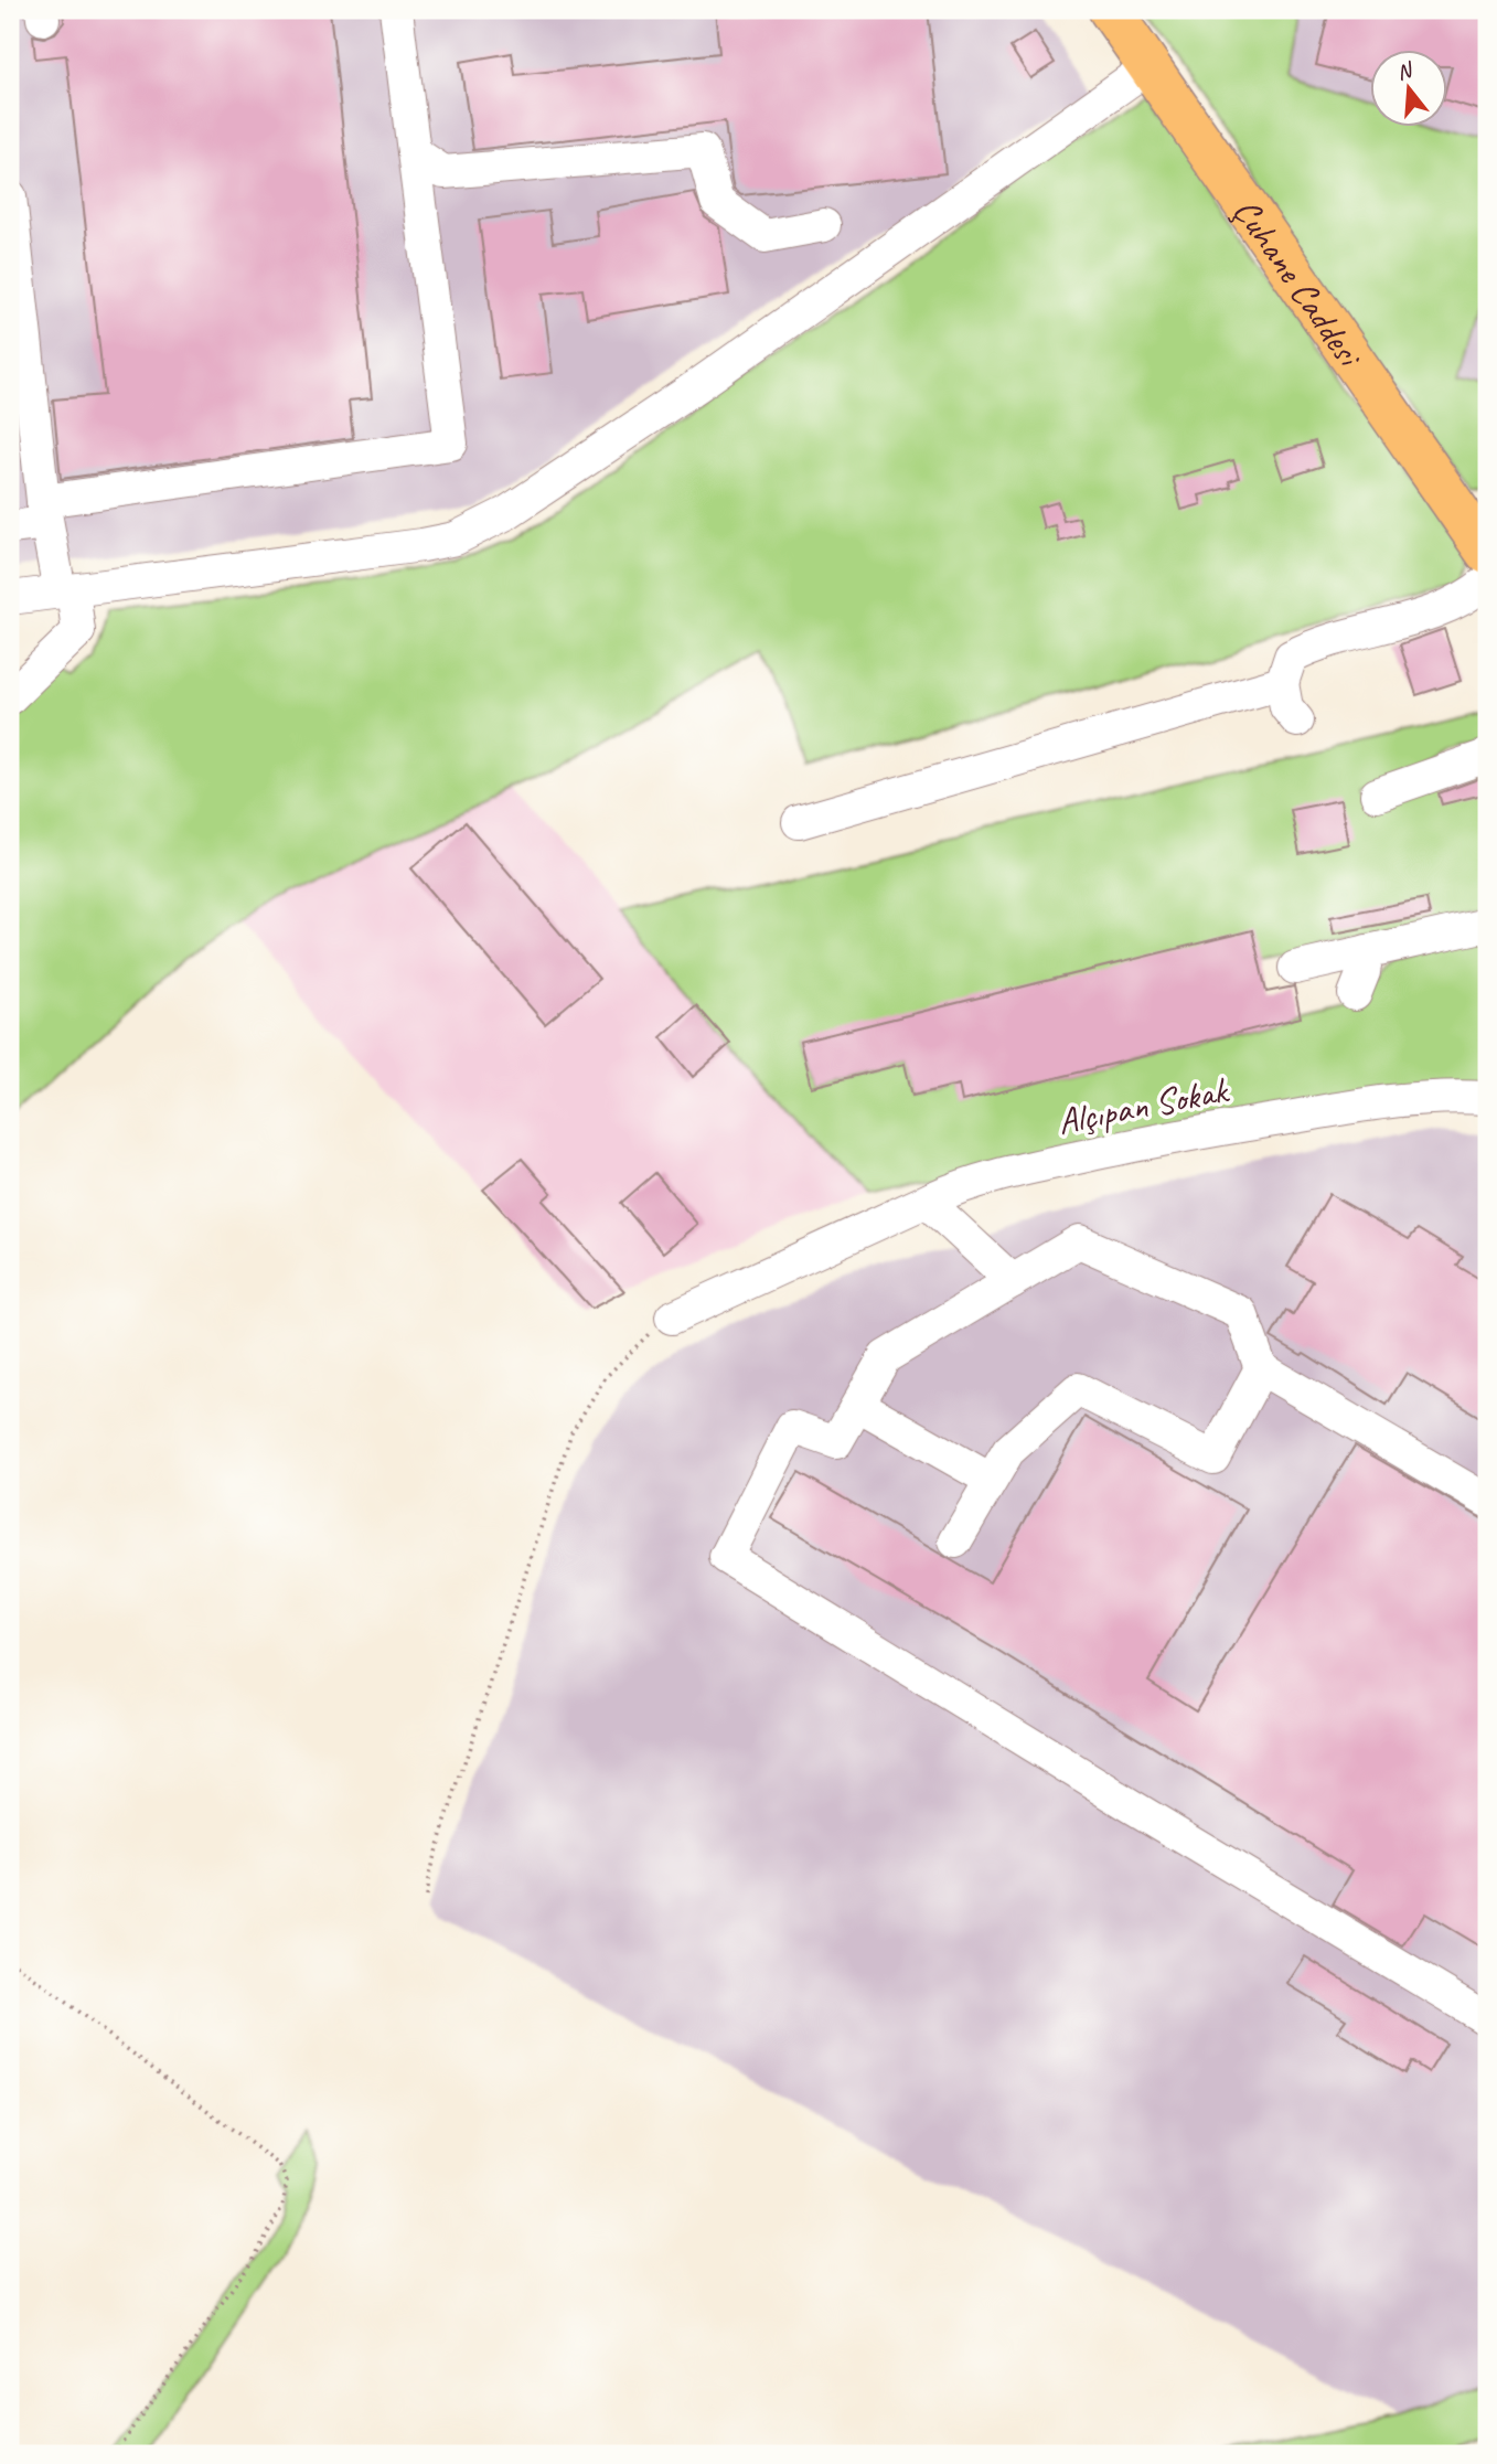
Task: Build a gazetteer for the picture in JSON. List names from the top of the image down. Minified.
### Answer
{"streets":{"main road":["Çuhane Caddesi"],"street":["Alçıpan Sokak"]},"north":"top"}
